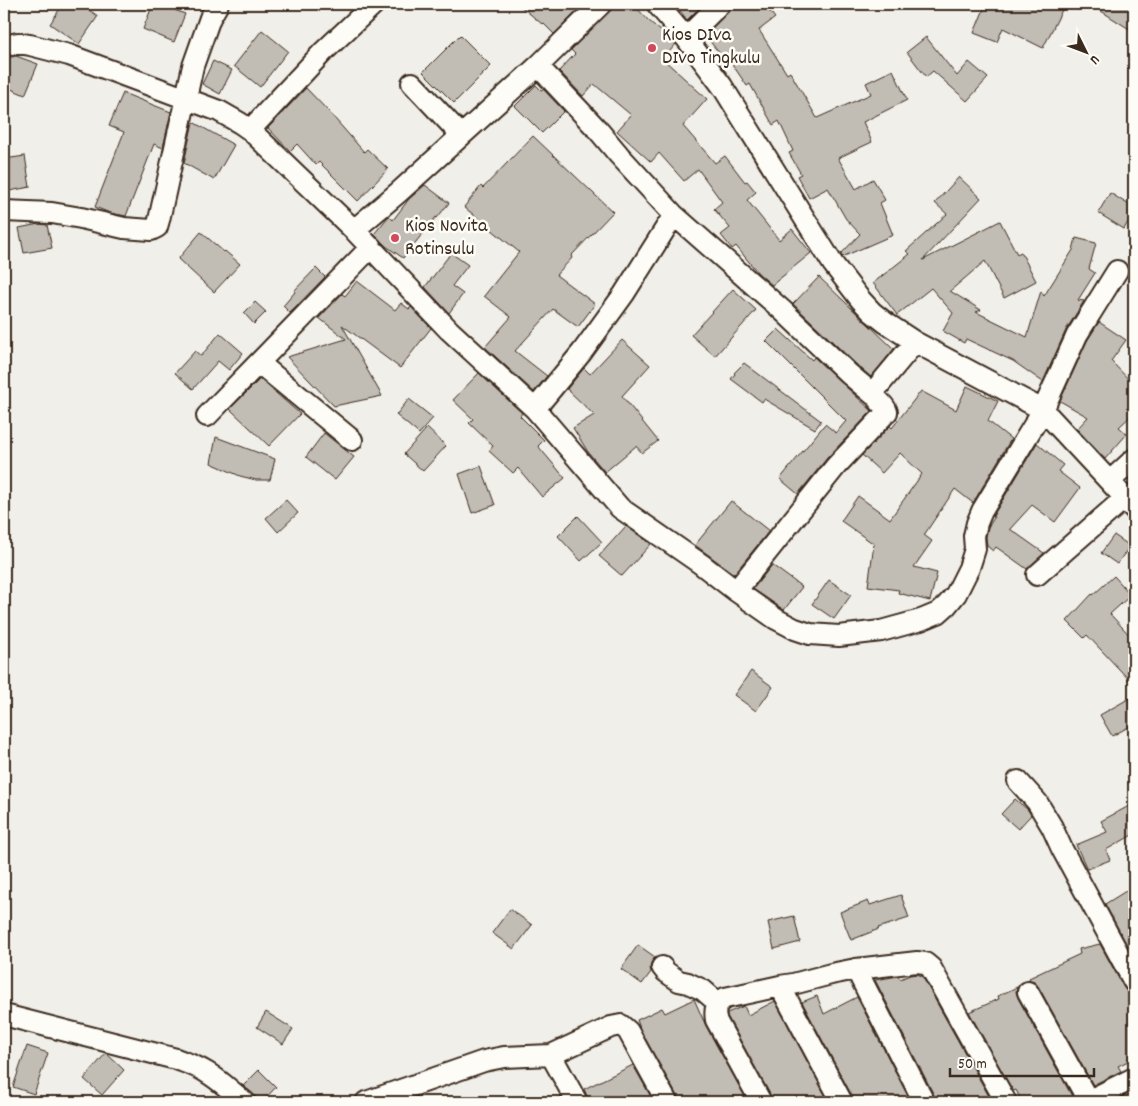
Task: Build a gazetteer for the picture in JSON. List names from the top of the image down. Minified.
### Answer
{"places":["Kios DIva DIvo Tingkulu","Kios Novita Rotinsulu"],"scale_bar":"50 m","north":"bottom right"}
